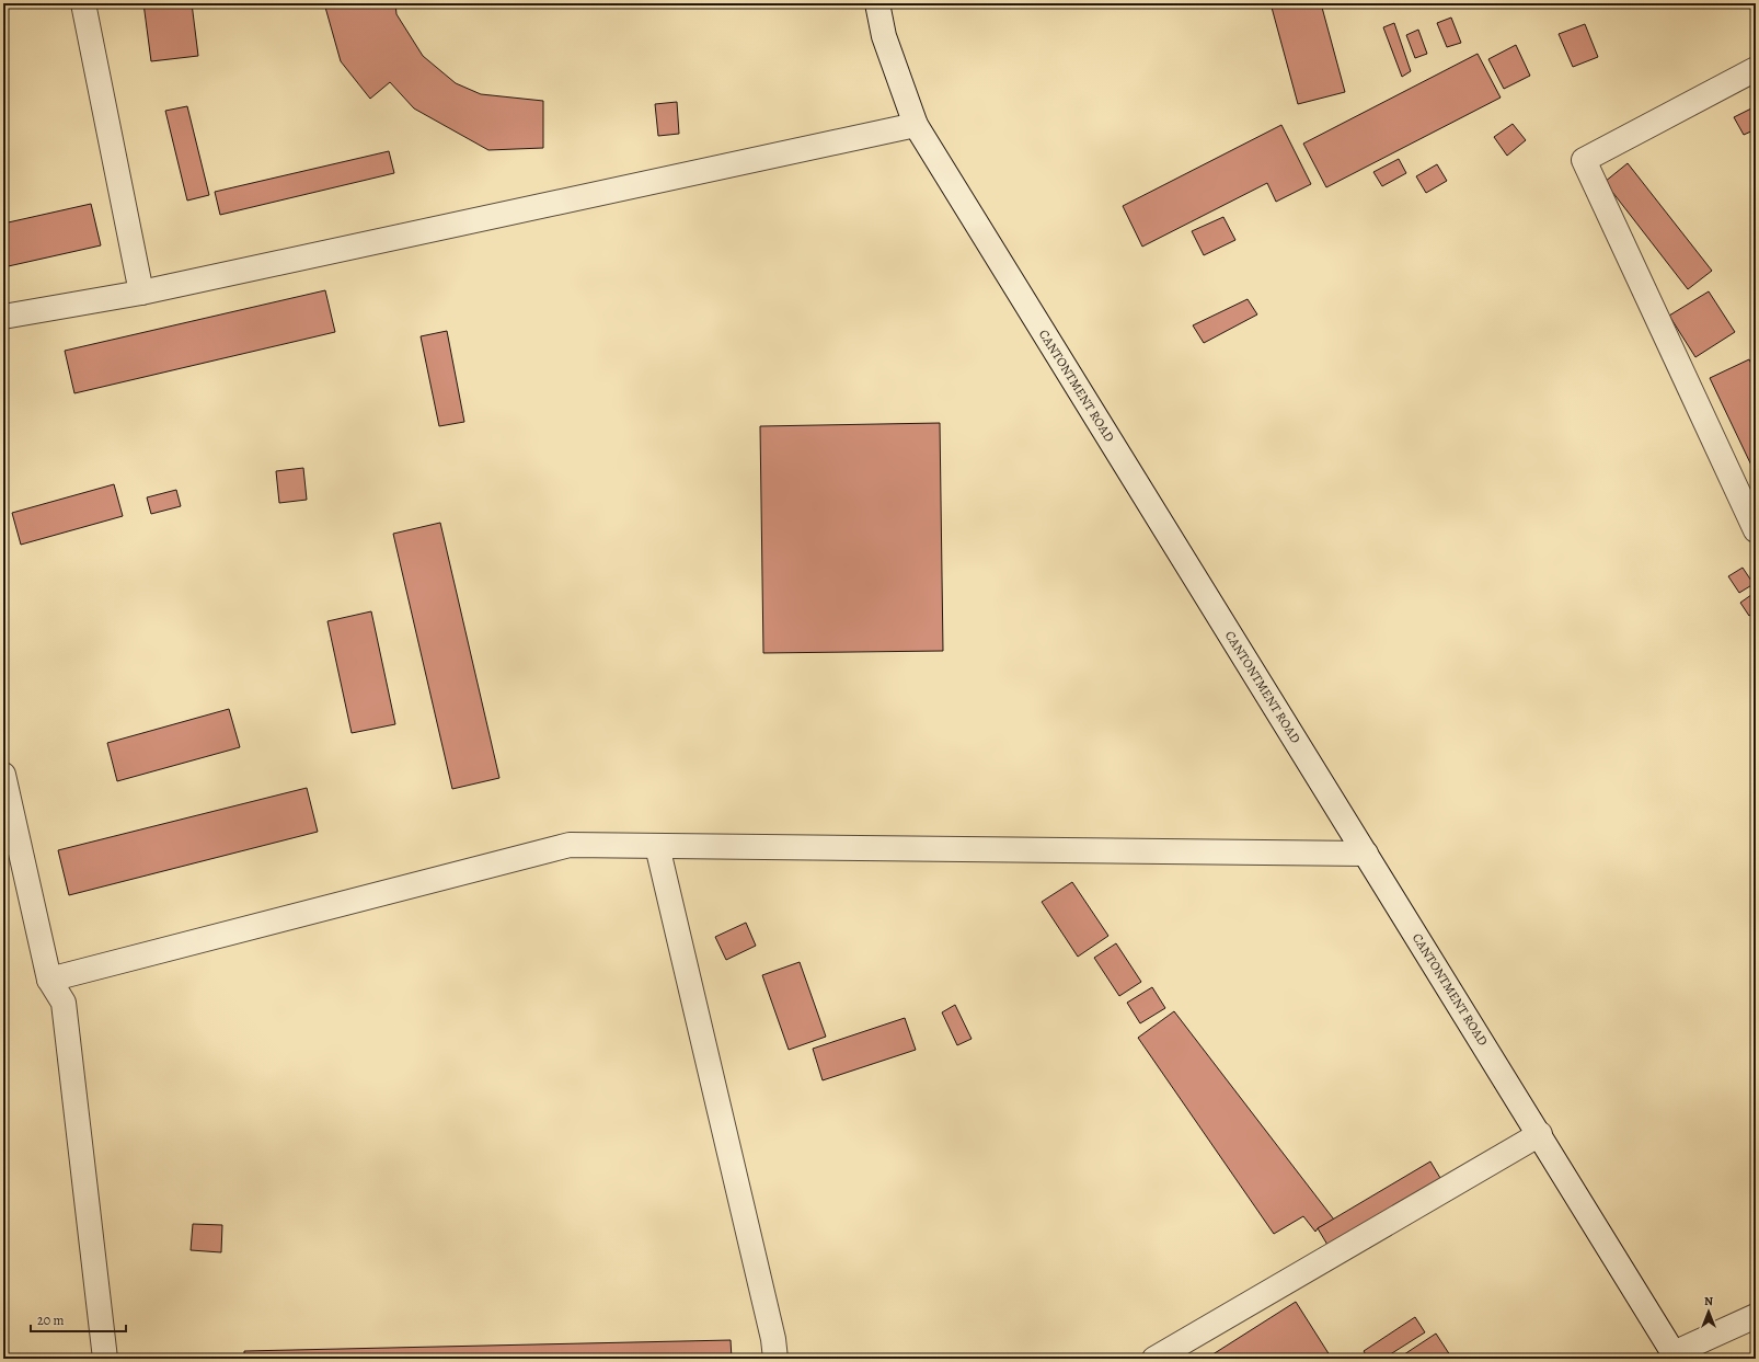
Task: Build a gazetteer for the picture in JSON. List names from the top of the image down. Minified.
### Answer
{"streets":{"street":["CANTONTMENT ROAD"]},"scale_bar":"20 m","north":"top"}
